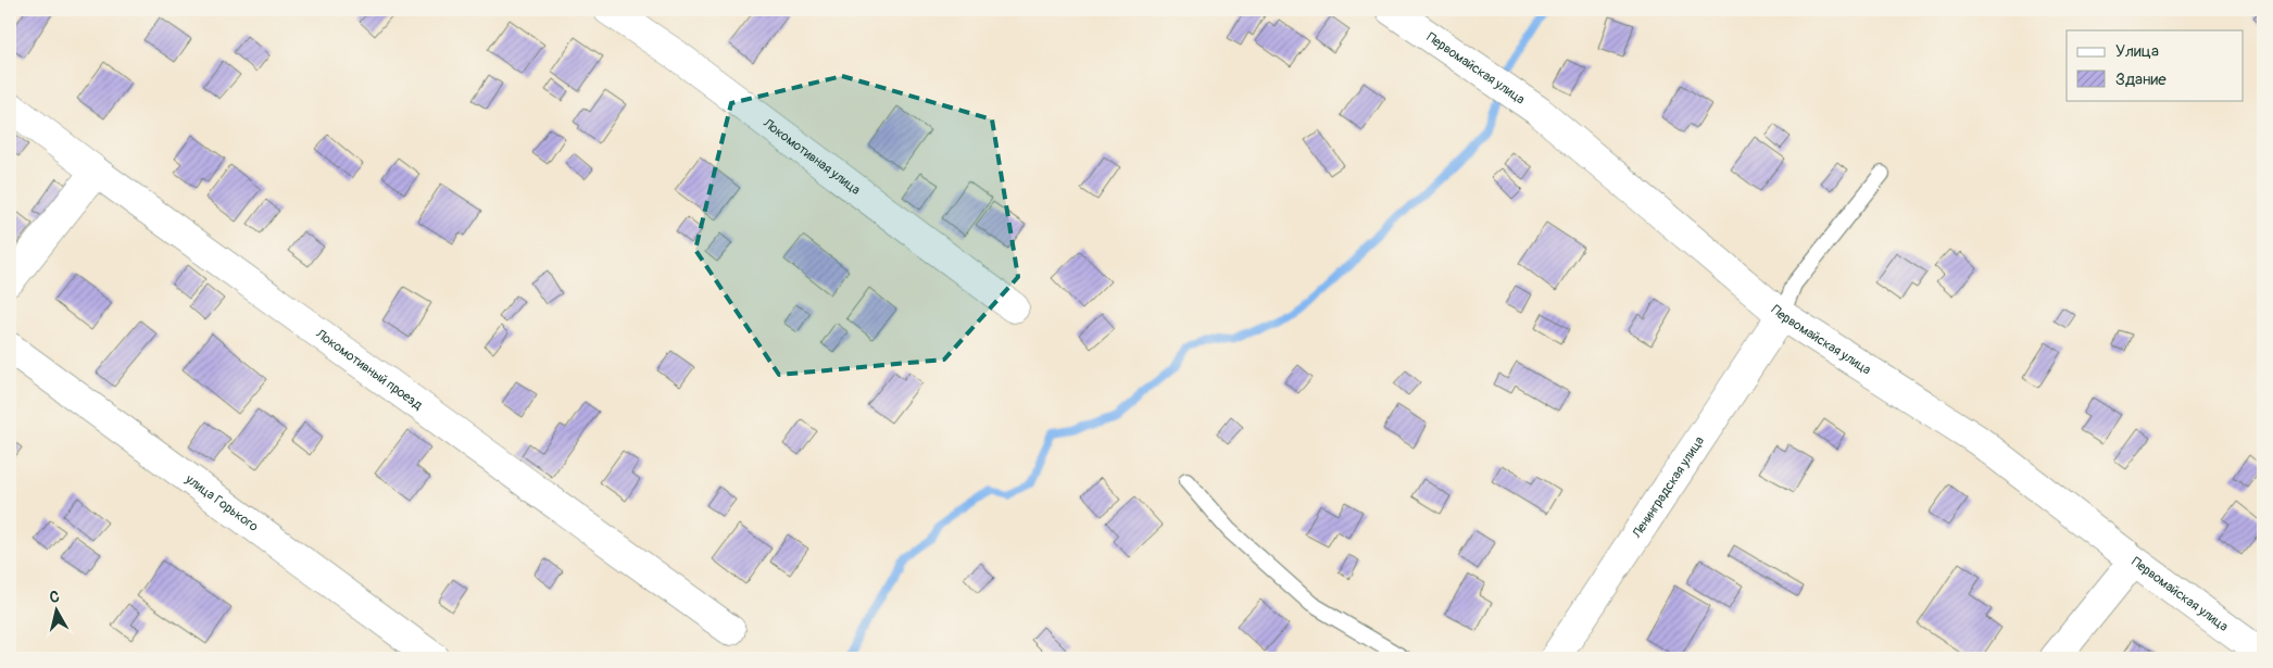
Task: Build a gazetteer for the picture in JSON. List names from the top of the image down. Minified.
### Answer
{"streets":{"street":["Первомайская улица","Локомотивная улица","Локомотивный проезд","Ленинградская улица","улица Горького"]},"crossings":[["Первомайская улица","Ленинградская улица"]],"legend":["Улица","Здание"],"north":"top"}
